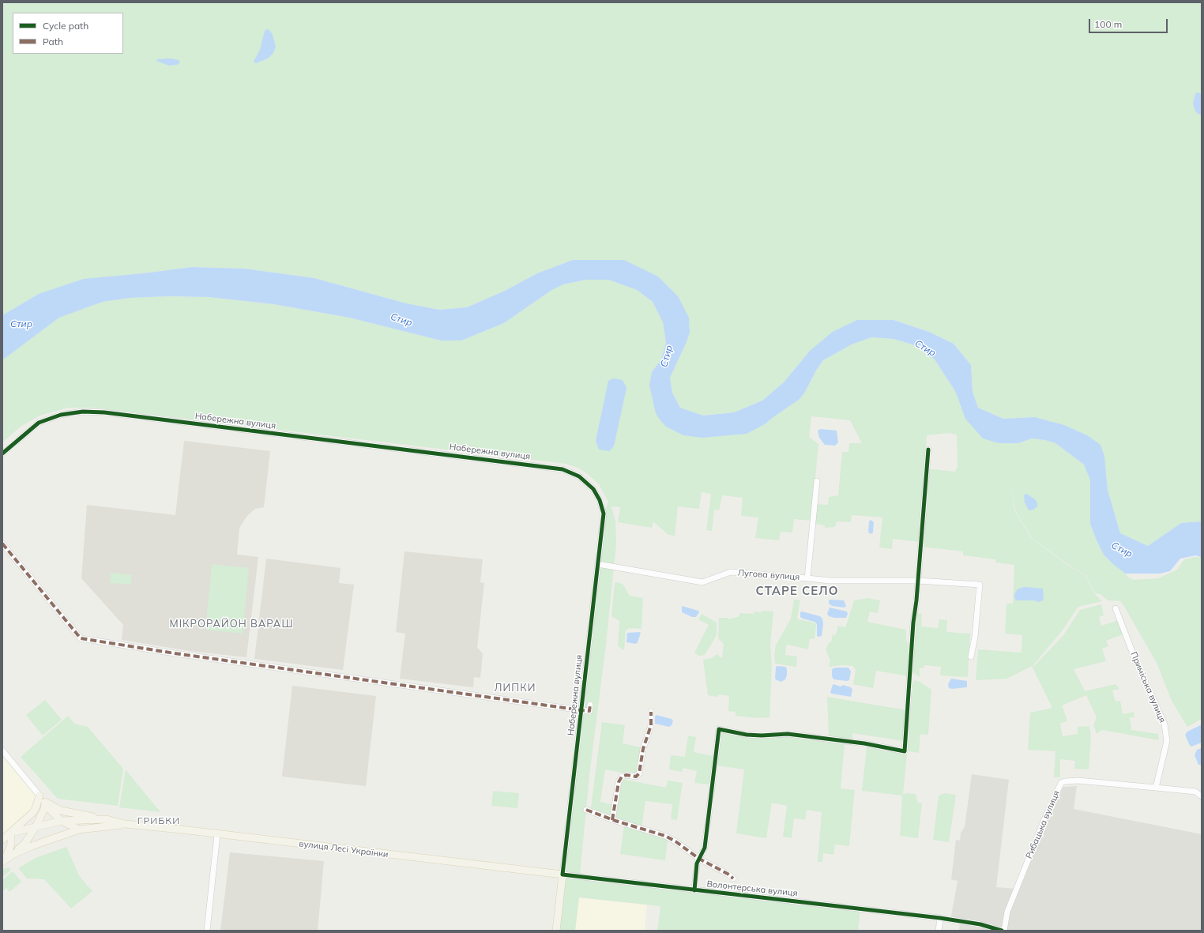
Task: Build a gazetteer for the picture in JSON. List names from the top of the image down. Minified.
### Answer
{"streets":{"main road":["вулиця Лесі Українки"],"street":["Набережна вулиця","Лугова вулиця","Приміська вулиця","Рибацька вулиця","Волонтерська вулиця"]},"crossings":[["Набережна вулиця","Лугова вулиця"],["Набережна вулиця","вулиця Лесі Українки"],["Набережна вулиця","Волонтерська вулиця"],["Приміська вулиця","Рибацька вулиця"],["Рибацька вулиця","Волонтерська вулиця"],["вулиця Лесі Українки","Волонтерська вулиця"]],"districts":["СТАРЕ СЕЛО","МІКРОРАЙОН ВАРАШ","ЛИПКИ","ГРИБКИ"],"water":["Стир"],"legend":["Cycle path","Path"],"scale_bar":"100 m"}
